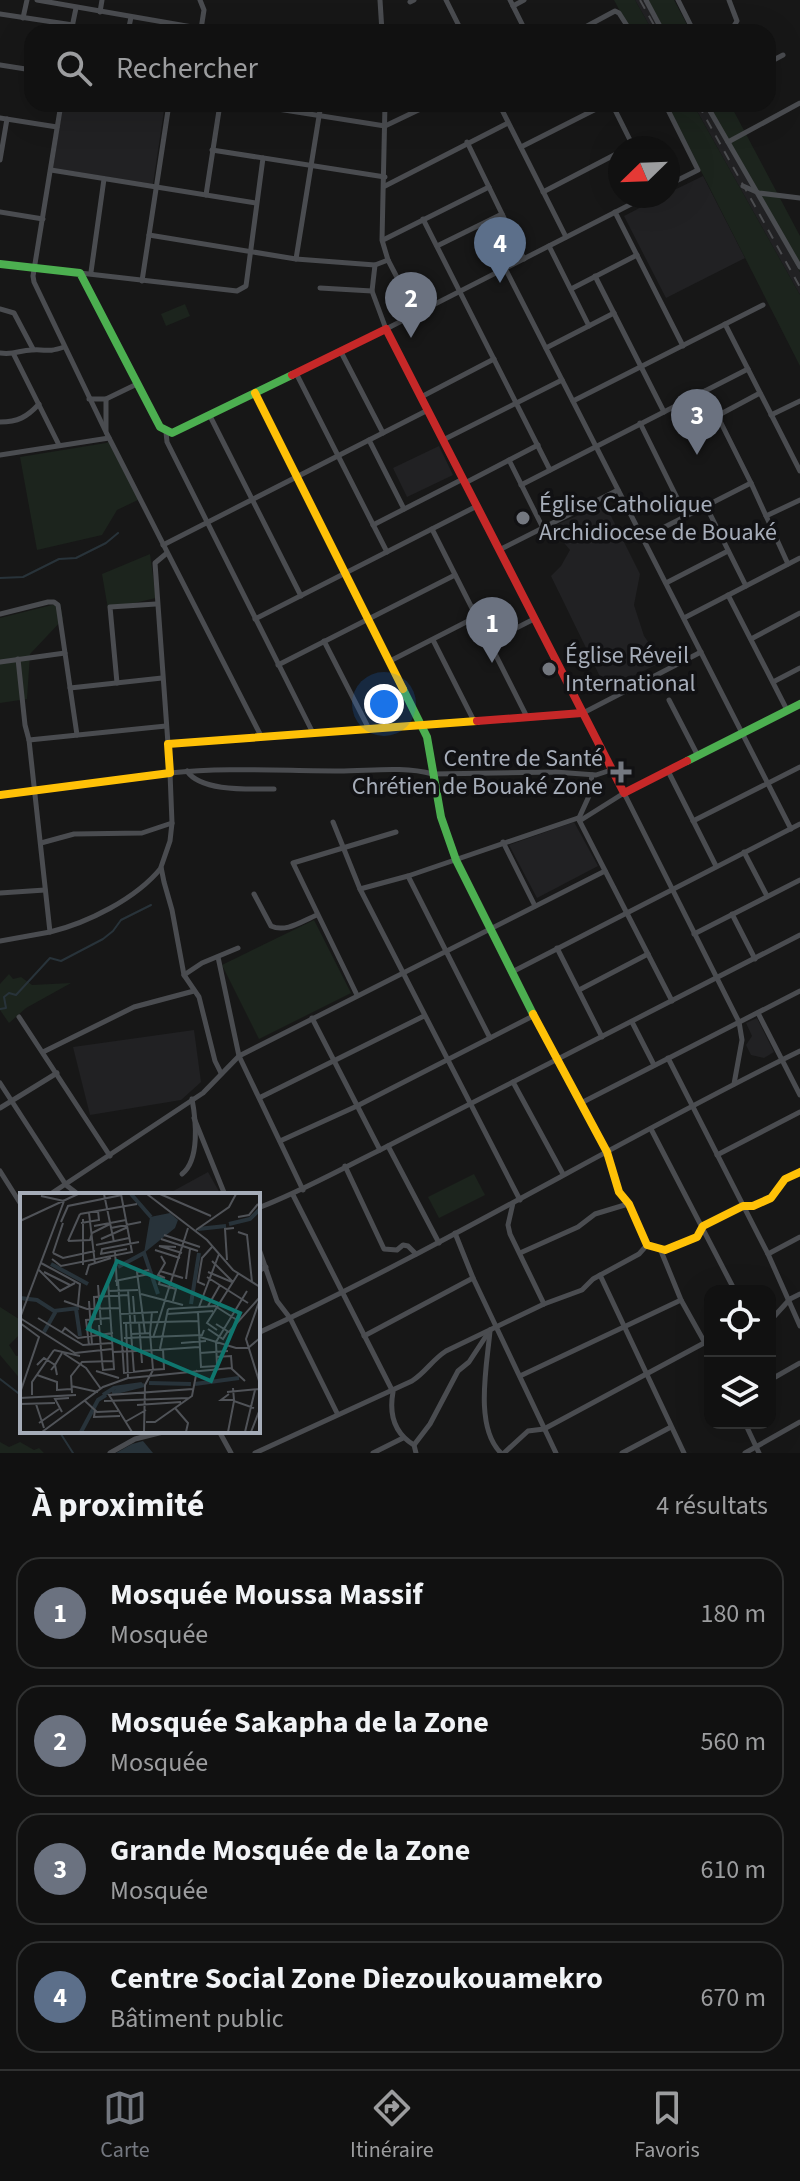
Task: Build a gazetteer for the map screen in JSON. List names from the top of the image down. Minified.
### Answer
{"places":{"other":["Église Catholique Archidiocese de Bouaké","Église Réveil International"],"health":["Centre de Santé Chrétien de Bouaké Zone"]},"north":"bottom left","page":{"search":"Rechercher","pins":["4","2","3","1"],"heading":["À proximité","4 résultats"],"list":[{"mark":"1","name":"Mosquée Moussa Massif","note":"Mosquée","value":"180 m"},{"mark":"2","name":"Mosquée Sakapha de la Zone","note":"Mosquée","value":"560 m"},{"mark":"3","name":"Grande Mosquée de la Zone","note":"Mosquée","value":"610 m"},{"mark":"4","name":"Centre Social Zone Diezoukouamekro","note":"Bâtiment public","value":"670 m"}],"nav":["Carte","Itinéraire","Favoris"]}}
